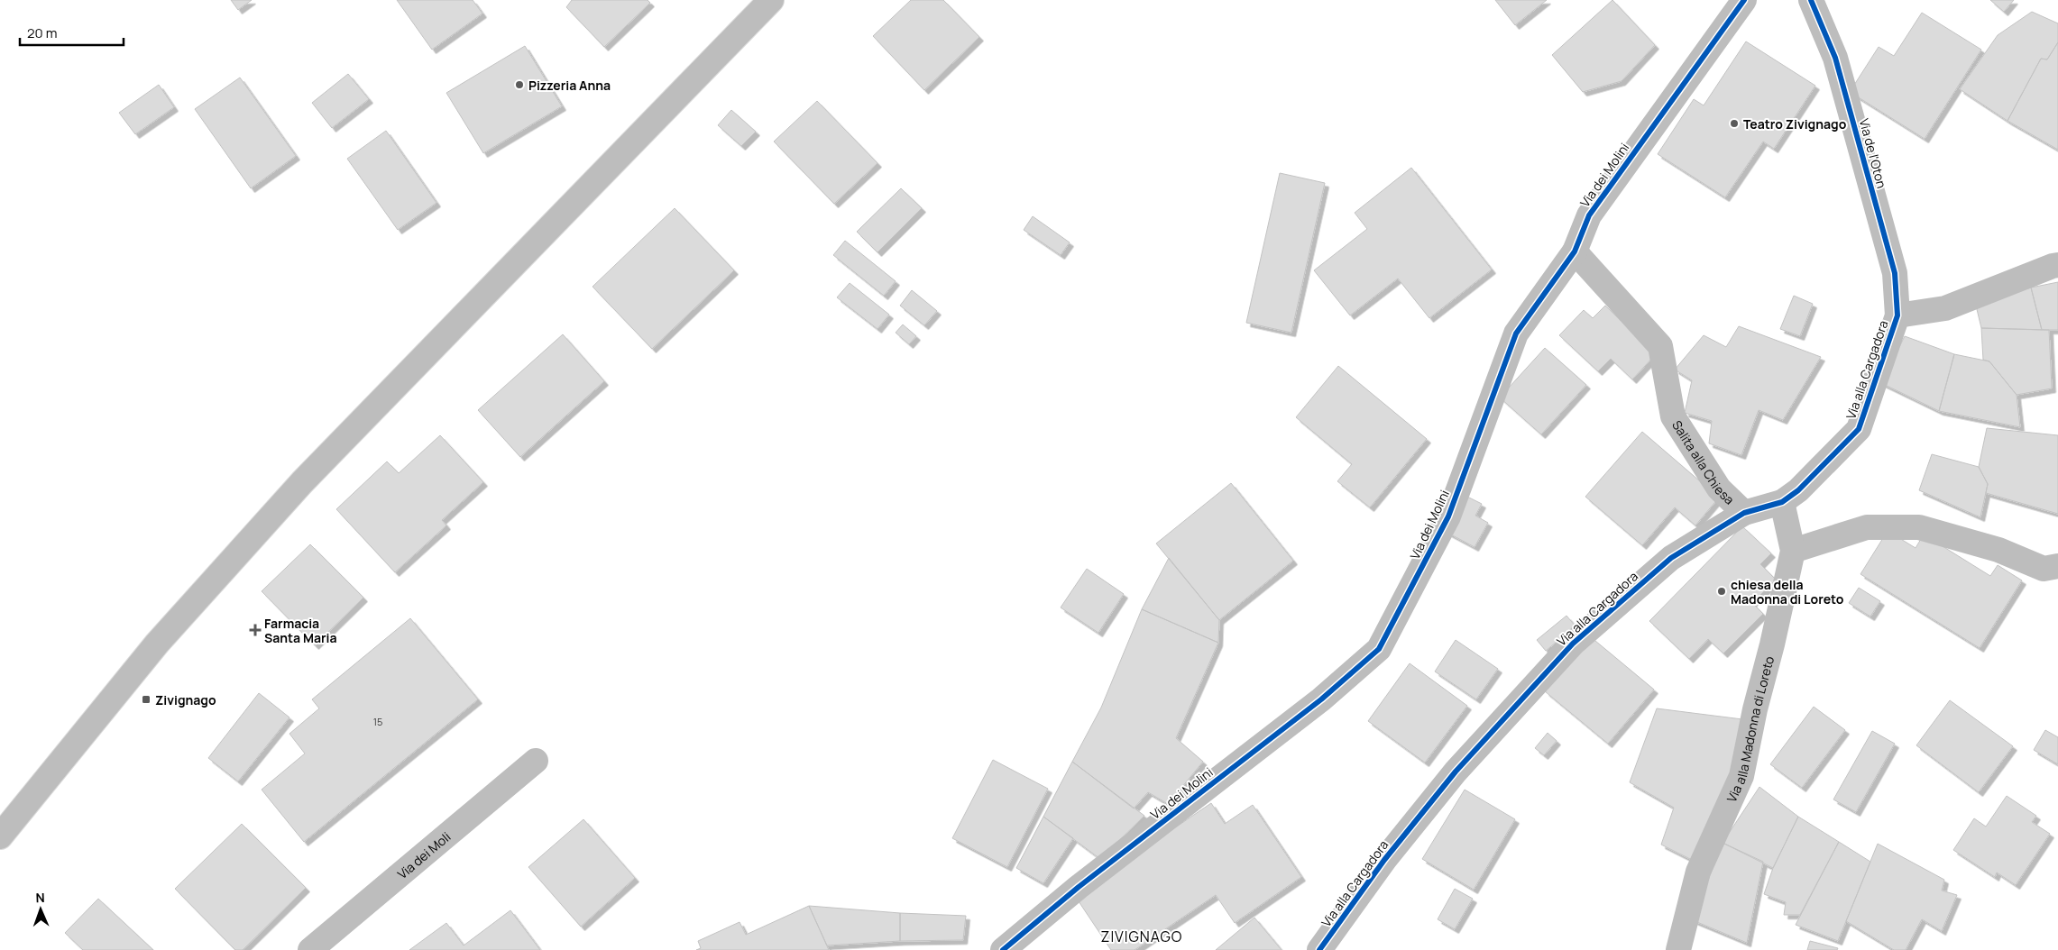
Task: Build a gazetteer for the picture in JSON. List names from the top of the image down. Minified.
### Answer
{"streets":{"street":["Via de l'Oton","Via dei Molini","Via alla Cargadora","Salita alla Chiesa","Via alla Madonna di Loreto","Via dei Moli"]},"crossings":[["Via de l'Oton","Via alla Cargadora"],["Via dei Molini","Salita alla Chiesa"],["Via alla Cargadora","Salita alla Chiesa"],["Via alla Cargadora","Via alla Madonna di Loreto"]],"districts":["ZIVIGNAGO"],"places":{"other":["Pizzeria Anna","Teatro Zivignago","chiesa della Madonna di Loreto"],"health":["Farmacia Santa Maria"],"transit":["Zivignago"]},"house_numbers":["15"],"scale_bar":"20 m","north":"top"}
